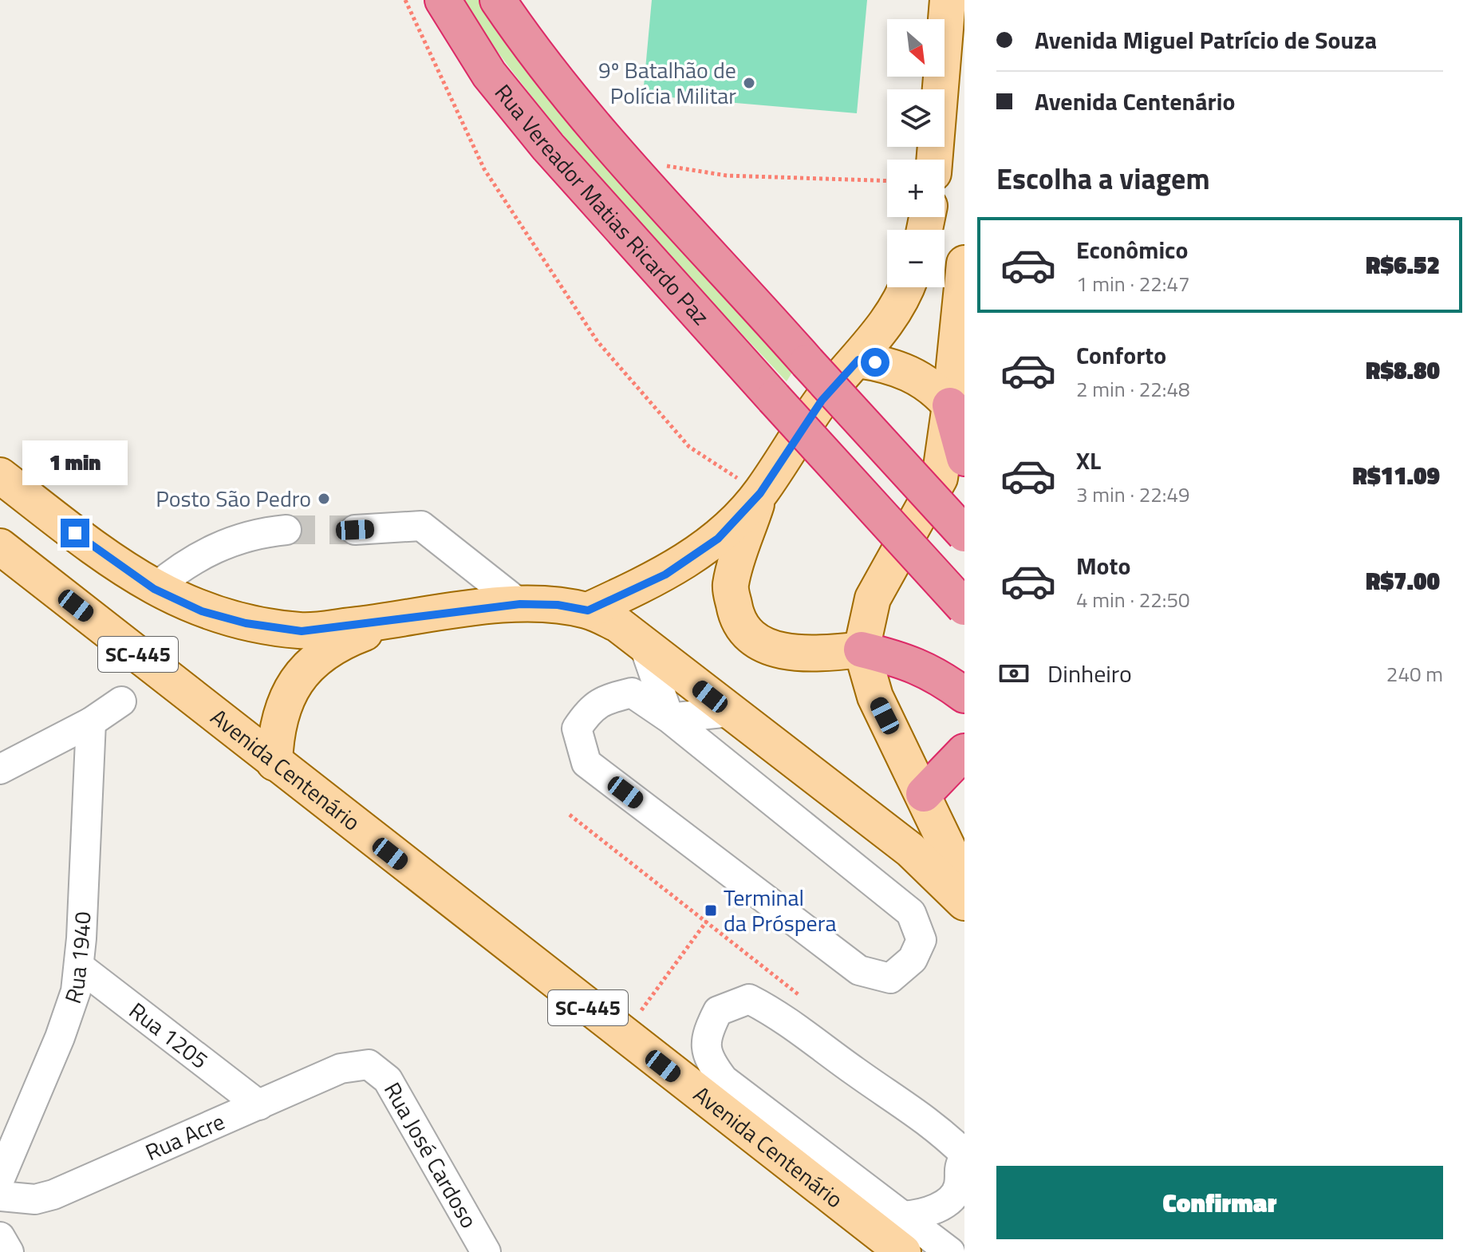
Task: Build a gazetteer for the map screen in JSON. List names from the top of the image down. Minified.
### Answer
{"streets":{"highway":["Rua Vereador Matias Ricardo Paz"],"main road":["SC-445","Avenida Centenário"],"street":["Rua 1940","Rua 1205","Rua Acre","Rua José Cardoso"]},"crossings":[["Rua 1940","Rua 1205"],["Rua 1205","Rua Acre"],["Rua Acre","Rua José Cardoso"]],"places":{"other":["9º Batalhão de Polícia Militar","Posto São Pedro"],"transit":["Terminal da Próspera"]},"north":"bottom right","page":{"banner":["Avenida Miguel Patrício de Souza","Avenida Centenário"],"map_buttons":["+","−"],"heading":"Escolha a viagem","list":[{"name":"Econômico","note":"1 min · 22:47","value":"R$6.52"},{"name":"Conforto","note":"2 min · 22:48","value":"R$8.80"},{"name":"XL","note":"3 min · 22:49","value":"R$11.09"},{"name":"Moto","note":"4 min · 22:50","value":"R$7.00"}],"bubble":"1 min","pay":["Dinheiro","240 m"],"buttons":"Confirmar"}}
